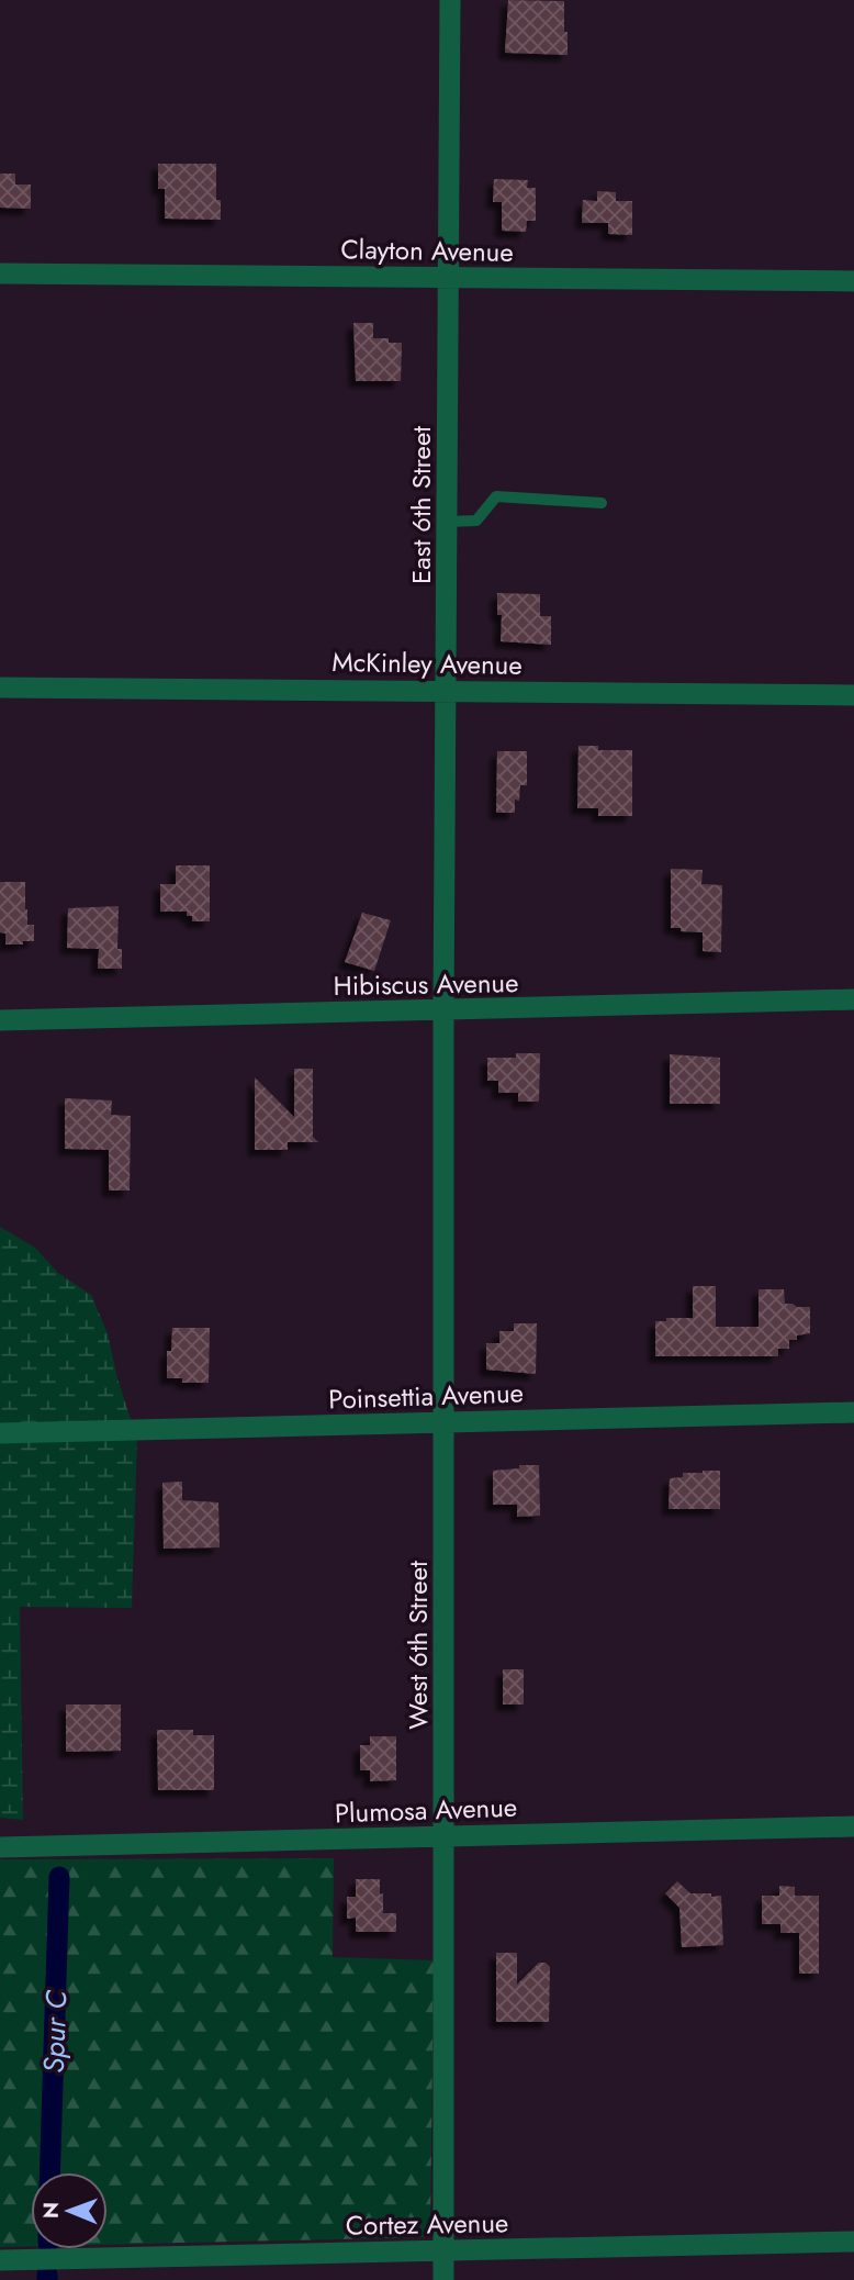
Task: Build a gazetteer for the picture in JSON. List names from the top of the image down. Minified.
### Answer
{"streets":{"street":["Clayton Avenue","East 6th Street","McKinley Avenue","Hibiscus Avenue","Poinsettia Avenue","West 6th Street","Plumosa Avenue","Cortez Avenue"]},"crossings":[["Clayton Avenue","East 6th Street"],["East 6th Street","McKinley Avenue"],["East 6th Street","Hibiscus Avenue"],["East 6th Street","West 6th Street"],["Hibiscus Avenue","West 6th Street"],["Poinsettia Avenue","West 6th Street"],["West 6th Street","Plumosa Avenue"],["West 6th Street","Cortez Avenue"]],"water":["Spur C"],"north":"left"}
